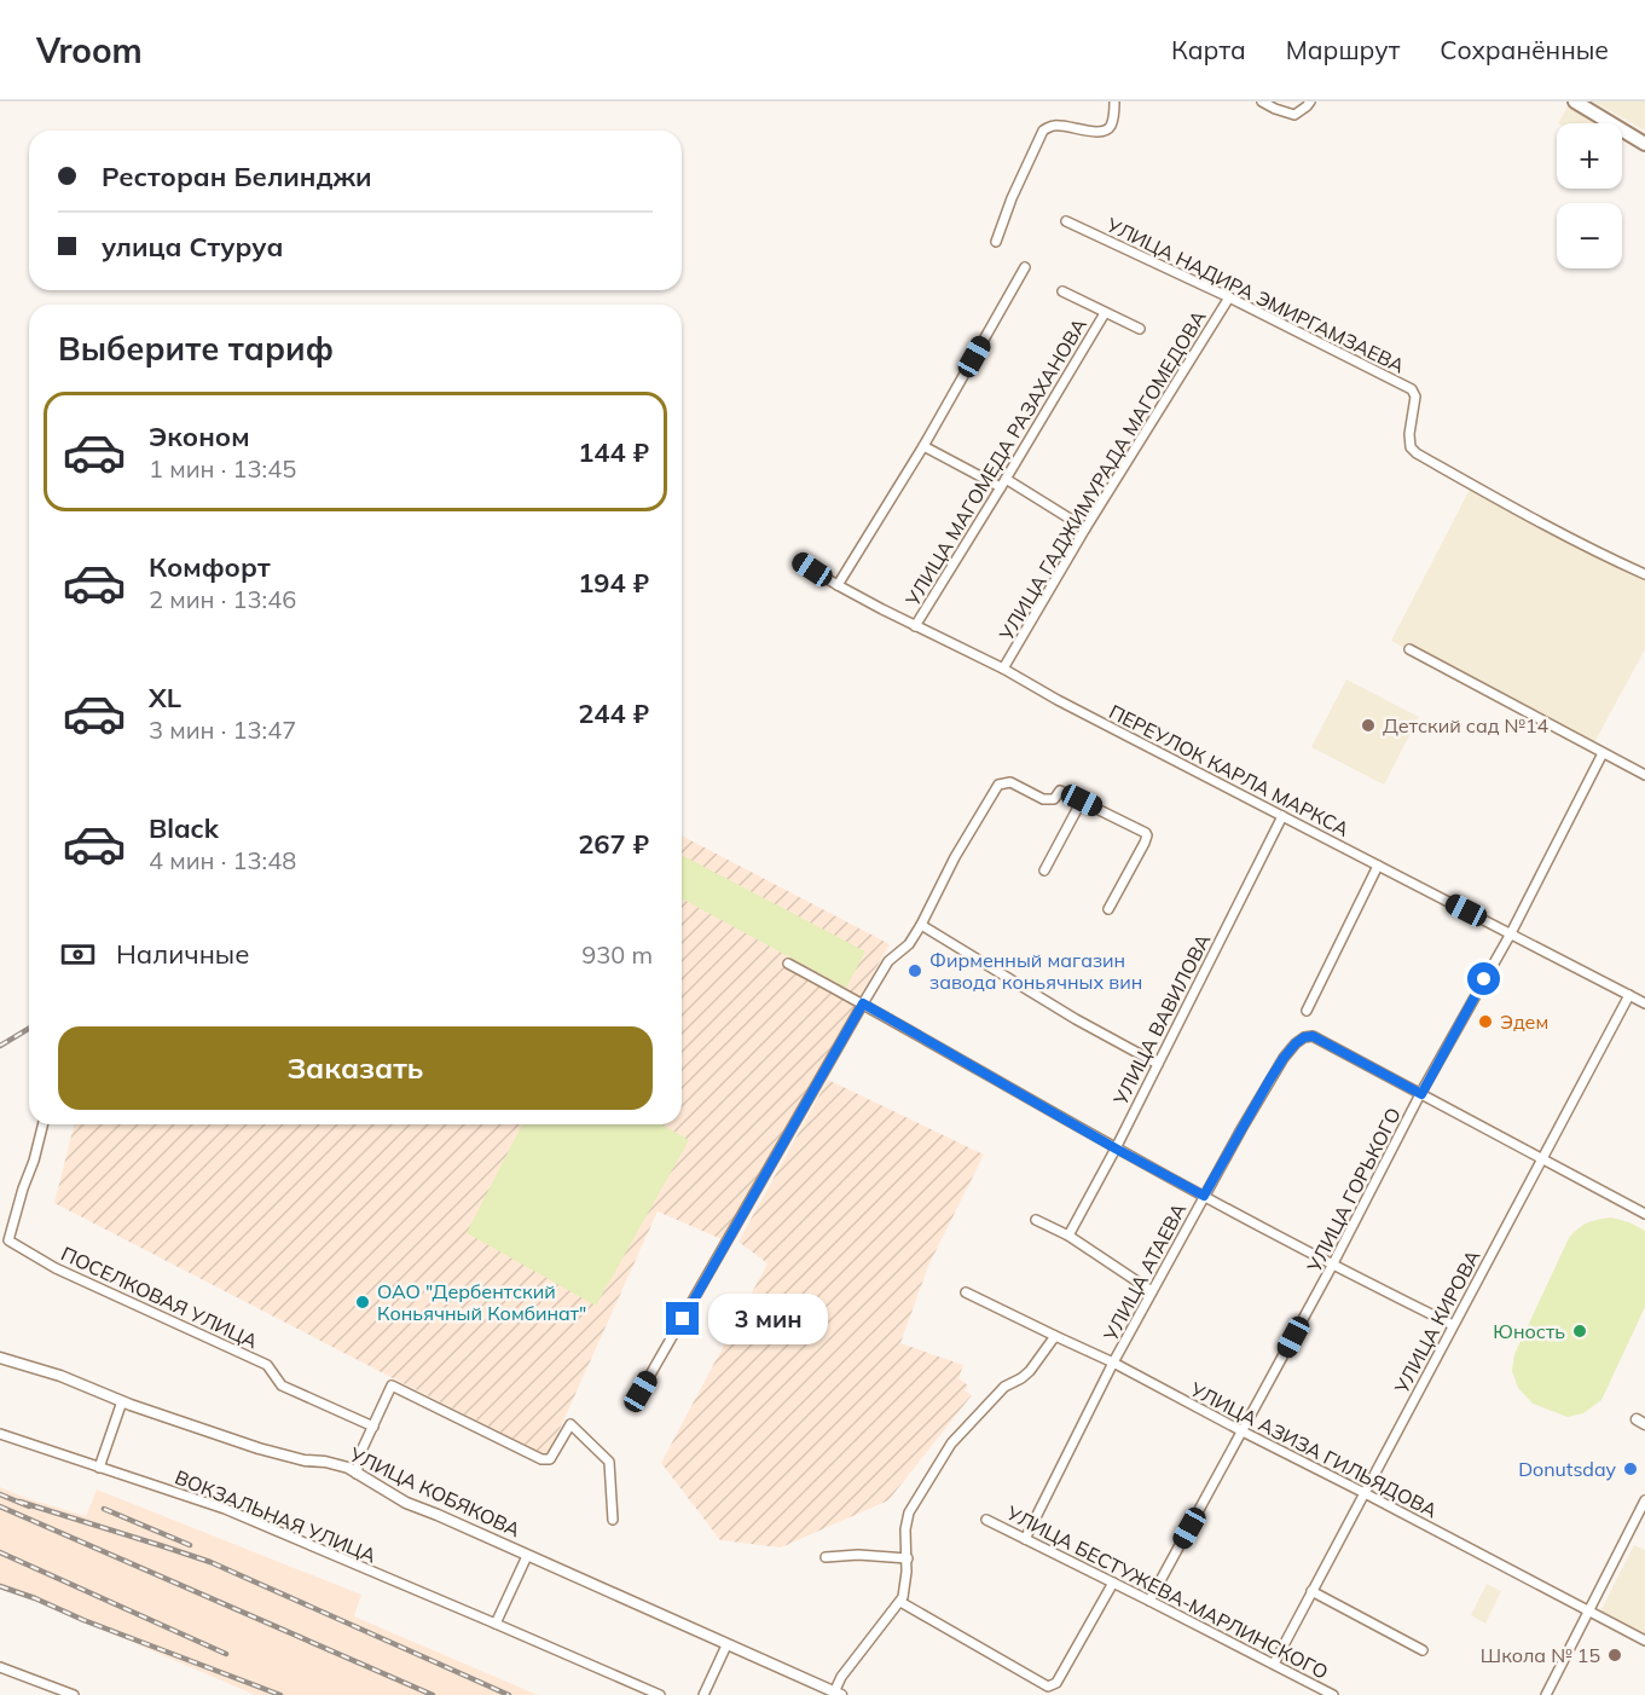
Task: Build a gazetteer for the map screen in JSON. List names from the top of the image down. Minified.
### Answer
{"streets":{"street":["УЛИЦА НАДИРА ЭМИРГАМЗАЕВА","УЛИЦА МАГОМЕДА РАЗАХАНОВА","УЛИЦА ГАДЖИМУРАДА МАГОМЕДОВА","ПЕРЕУЛОК КАРЛА МАРКСА","УЛИЦА ВАВИЛОВА","УЛИЦА ГОРЬКОГО","УЛИЦА АТАЕВА","ПОСЕЛКОВАЯ УЛИЦА","УЛИЦА КИРОВА","УЛИЦА АЗИЗА ГИЛЬЯДОВА","УЛИЦА КОБЯКОВА","ВОКЗАЛЬНАЯ УЛИЦА","УЛИЦА БЕСТУЖЕВА-МАРЛИНСКОГО"]},"crossings":[["УЛИЦА НАДИРА ЭМИРГАМЗАЕВА","УЛИЦА ГАДЖИМУРАДА МАГОМЕДОВА"],["УЛИЦА МАГОМЕДА РАЗАХАНОВА","ПЕРЕУЛОК КАРЛА МАРКСА"],["УЛИЦА ГАДЖИМУРАДА МАГОМЕДОВА","ПЕРЕУЛОК КАРЛА МАРКСА"],["ПЕРЕУЛОК КАРЛА МАРКСА","УЛИЦА ВАВИЛОВА"],["ПЕРЕУЛОК КАРЛА МАРКСА","УЛИЦА ГОРЬКОГО"],["ПЕРЕУЛОК КАРЛА МАРКСА","УЛИЦА КИРОВА"],["УЛИЦА ГОРЬКОГО","УЛИЦА АТАЕВА"],["УЛИЦА ГОРЬКОГО","УЛИЦА АЗИЗА ГИЛЬЯДОВА"],["УЛИЦА ГОРЬКОГО","УЛИЦА БЕСТУЖЕВА-МАРЛИНСКОГО"],["УЛИЦА АТАЕВА","УЛИЦА АЗИЗА ГИЛЬЯДОВА"],["УЛИЦА АТАЕВА","УЛИЦА БЕСТУЖЕВА-МАРЛИНСКОГО"],["УЛИЦА КИРОВА","УЛИЦА АЗИЗА ГИЛЬЯДОВА"],["УЛИЦА КИРОВА","УЛИЦА БЕСТУЖЕВА-МАРЛИНСКОГО"]],"places":["Детский сад №14","Фирменный магазин завода коньячных вин","Эдем","ОАО \"Дербентский Коньячный Комбинат\"","Юность","Donutsday","Школа № 15"],"page":{"header":"Vroom","nav":["Карта","Маршрут","Сохранённые"],"map_buttons":["+","−"],"banner":["Ресторан Белинджи","улица Стуруа"],"heading":"Выберите тариф","list":[{"name":"Эконом","note":"1 мин · 13:45","value":"144 ₽"},{"name":"Комфорт","note":"2 мин · 13:46","value":"194 ₽"},{"name":"XL","note":"3 мин · 13:47","value":"244 ₽"},{"name":"Black","note":"4 мин · 13:48","value":"267 ₽"}],"pay":["Наличные","930 m"],"buttons":"Заказать","bubble":"3 мин"}}
